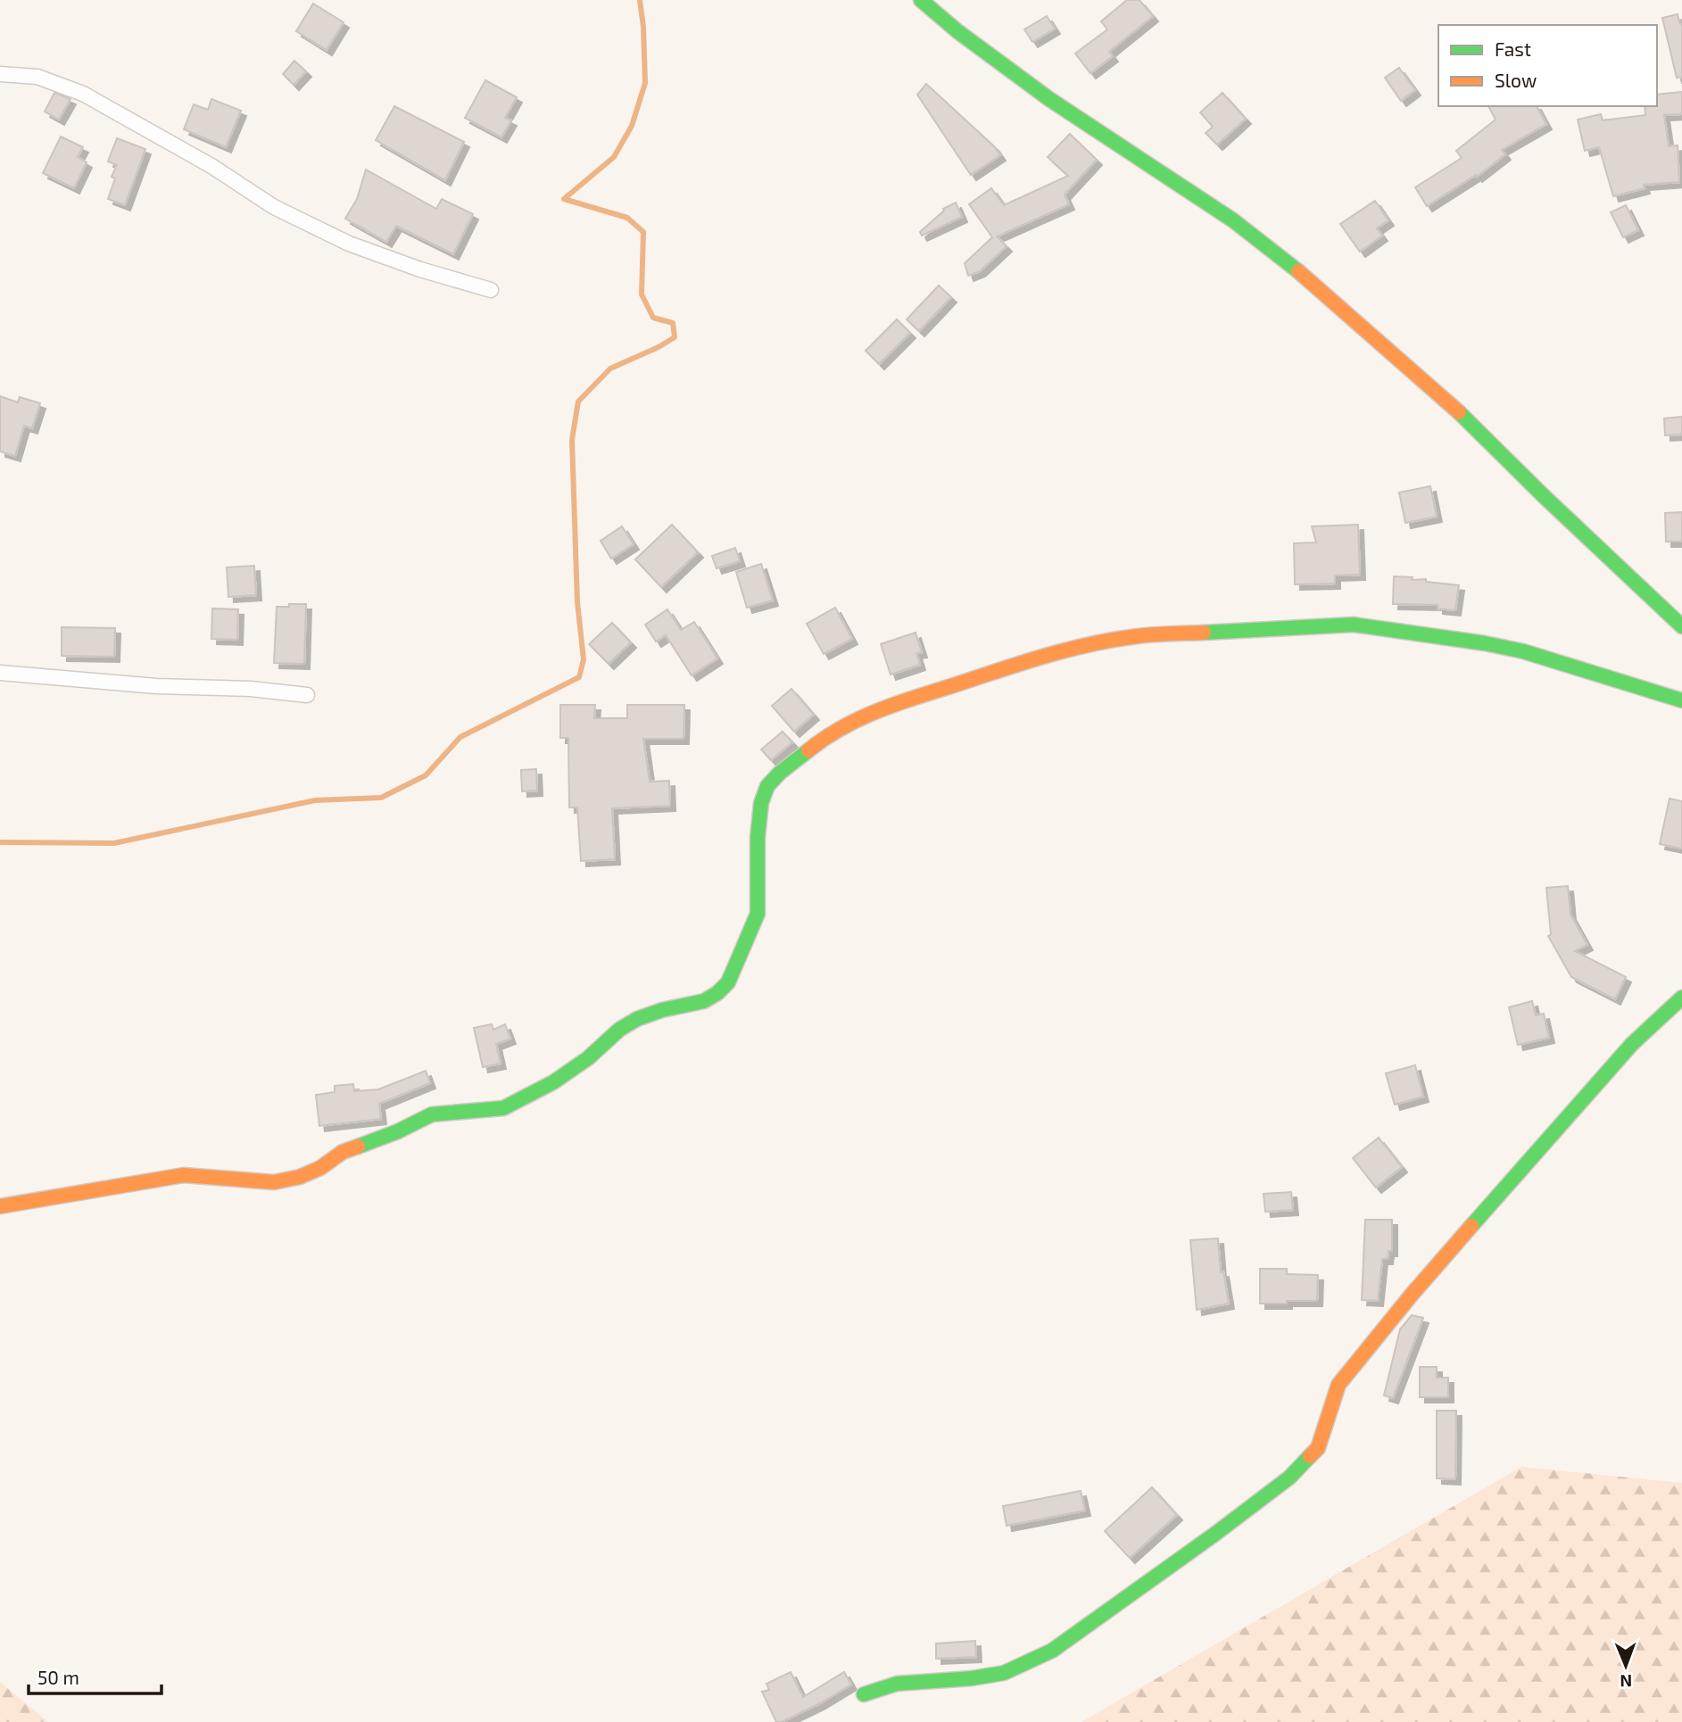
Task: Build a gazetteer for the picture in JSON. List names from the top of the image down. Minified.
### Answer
{"legend":["Fast","Slow"],"scale_bar":"50 m","north":"bottom"}
